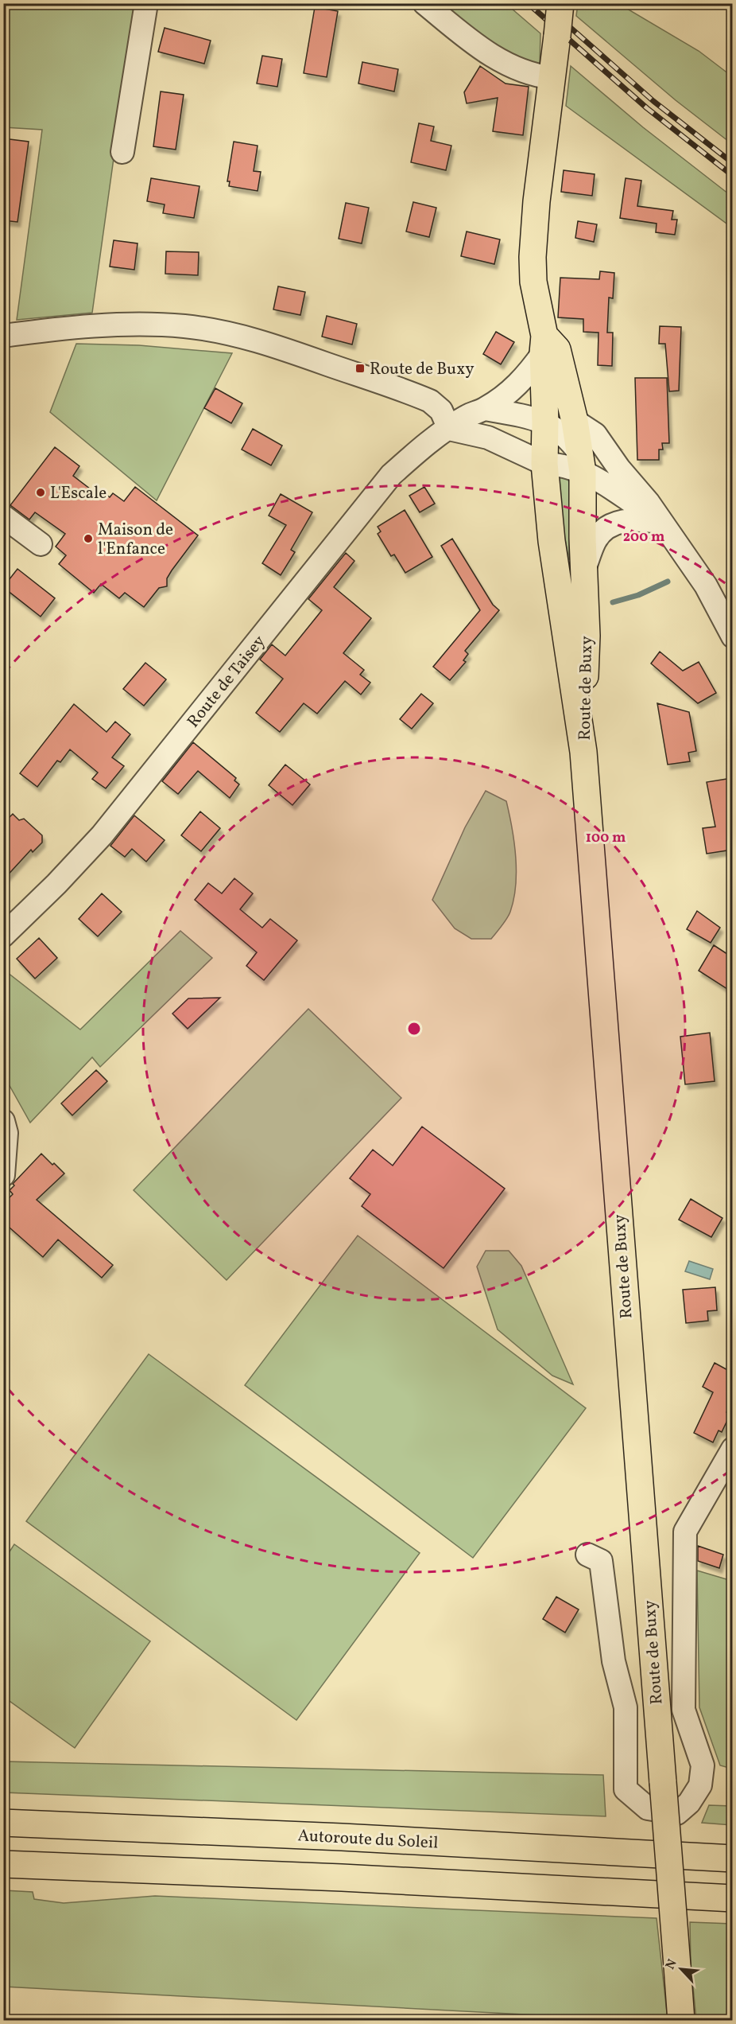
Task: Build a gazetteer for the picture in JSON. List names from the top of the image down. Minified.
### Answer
{"streets":{"main road":["Route de Buxy","Autoroute du Soleil"],"street":["Route de Taisey"]},"crossings":[["Route de Taisey","Route de Buxy"]],"places":{"transit":["Route de Buxy"],"other":["L'Escale","Maison de l'Enfance"]},"north":"top left","rings":["200 m","100 m"]}
